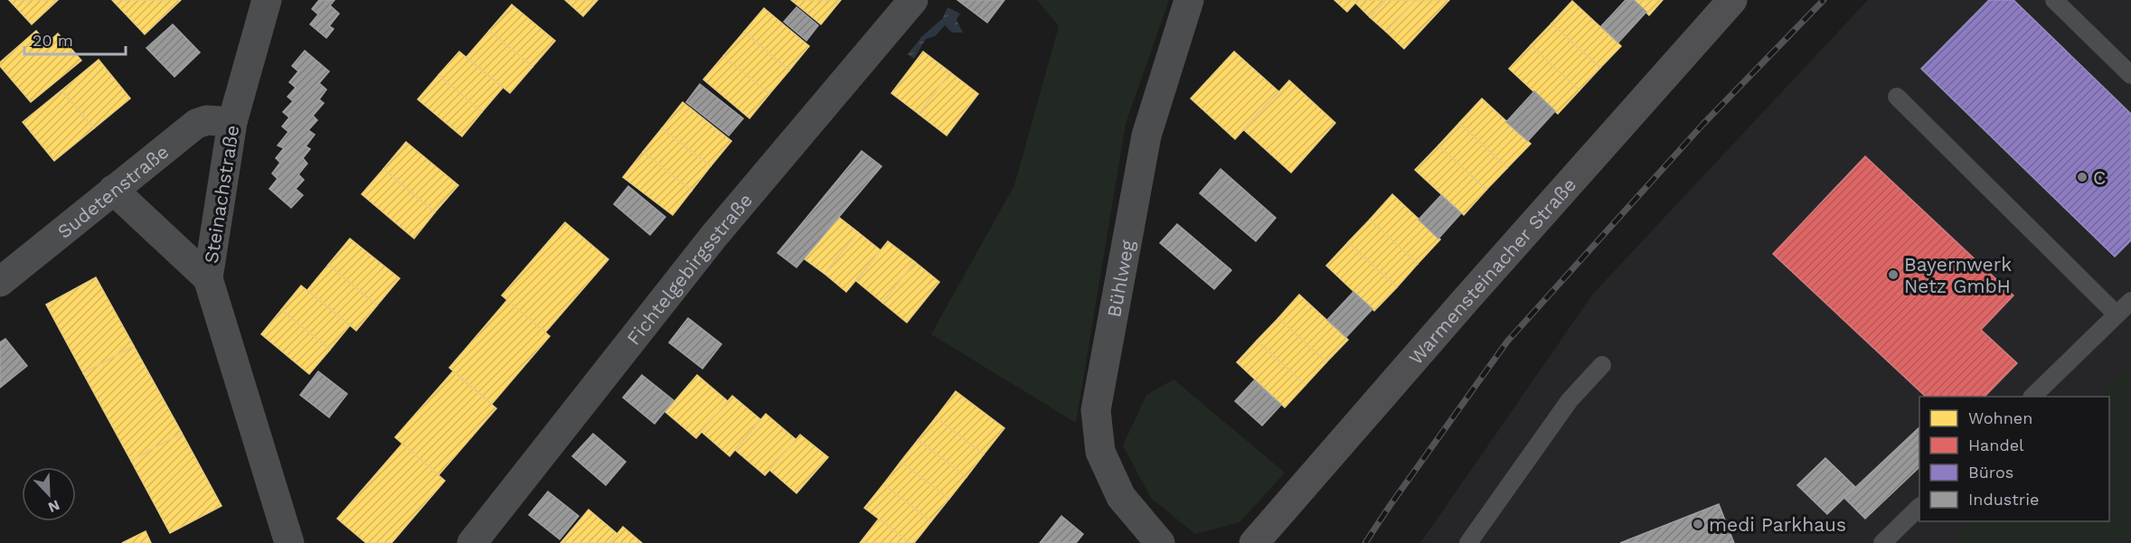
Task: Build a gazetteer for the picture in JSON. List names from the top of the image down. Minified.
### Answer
{"streets":{"street":["Sudetenstraße","Steinachstraße","Fichtelgebirgsstraße","Warmensteinacher Straße","Bühlweg"]},"crossings":[["Sudetenstraße","Steinachstraße"]],"places":["C","Bayernwerk Netz GmbH","medi Parkhaus"],"legend":["Wohnen","Handel","Büros","Industrie"],"scale_bar":"20 m","north":"bottom right"}
